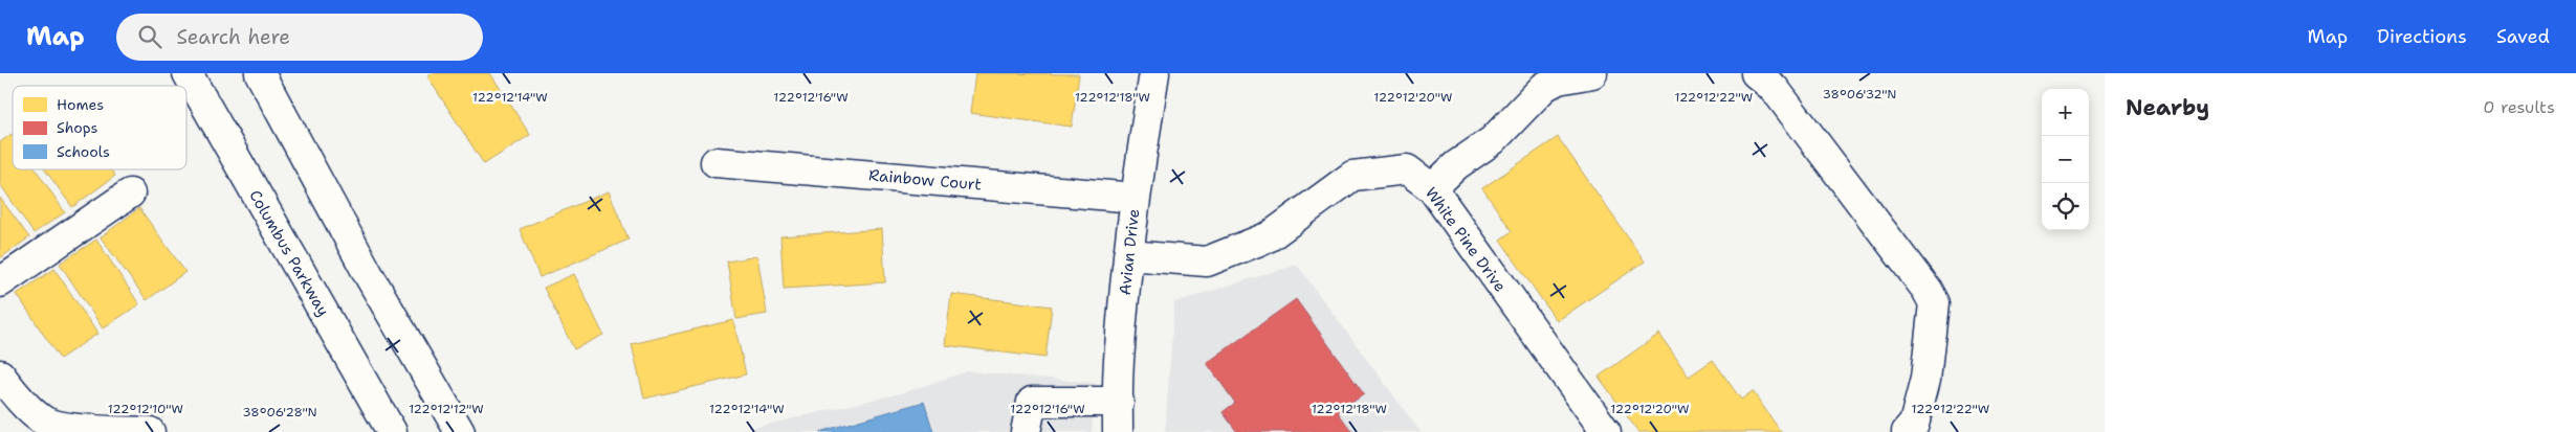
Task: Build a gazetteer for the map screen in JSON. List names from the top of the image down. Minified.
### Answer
{"streets":{"street":["Rainbow Court","White Pine Drive","Avian Drive","Columbus Parkway"]},"crossings":[["Rainbow Court","Avian Drive"],["White Pine Drive","Avian Drive"]],"legend":["Homes","Shops","Schools"],"page":{"header":"Map","search":"Search here","nav":["Map","Directions","Saved"],"heading":["Nearby","0 results"],"map_buttons":["+","−"]},"coordinates":["38°06'32\"N","122°12'14\"W","122°12'16\"W","122°12'18\"W","122°12'20\"W","122°12'22\"W","122°12'10\"W","122°12'12\"W","38°06'28\"N"]}
